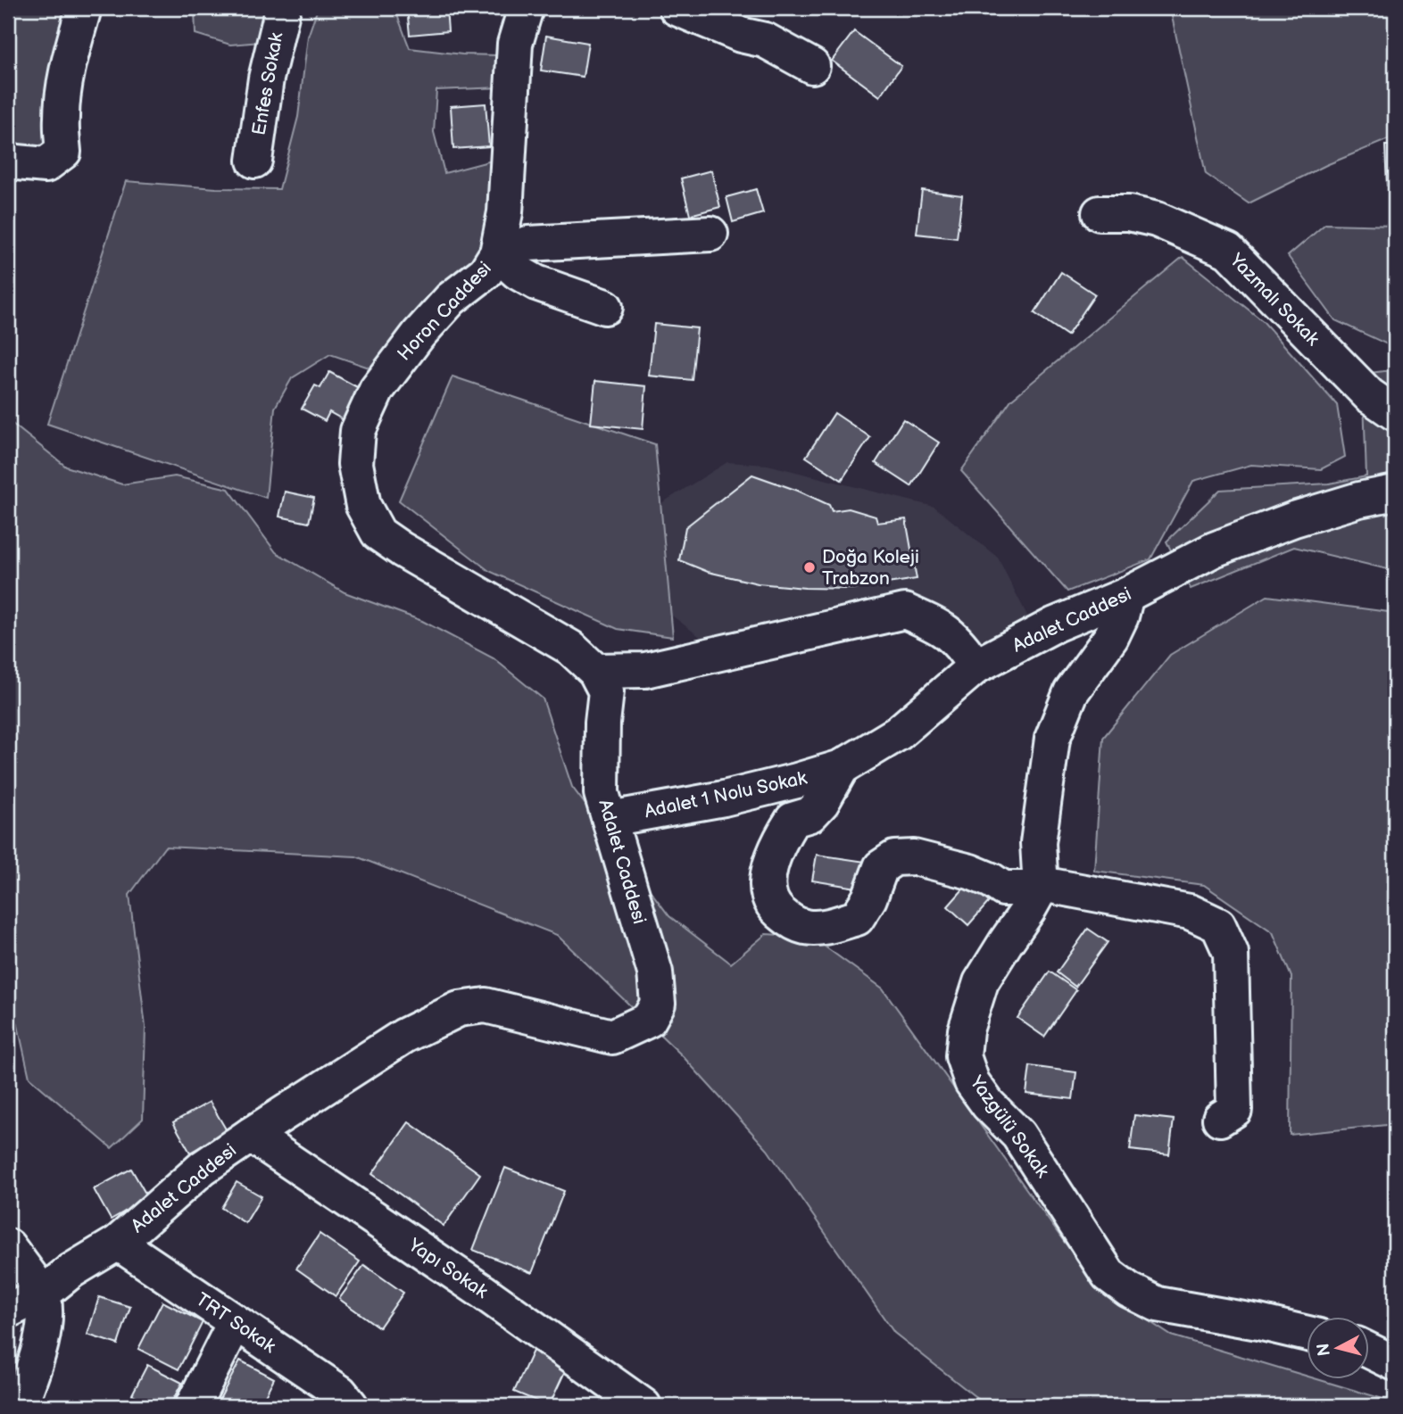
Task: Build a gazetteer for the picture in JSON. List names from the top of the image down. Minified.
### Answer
{"streets":{"street":["Enfes Sokak","Yazmalı Sokak","Horon Caddesi","Adalet Caddesi","Adalet 1 Nolu Sokak","Yazgülü Sokak","Yapı Sokak","TRT Sokak"]},"crossings":[["Horon Caddesi","Adalet Caddesi"],["Adalet Caddesi","Adalet 1 Nolu Sokak"],["Adalet Caddesi","Yapı Sokak"],["Adalet Caddesi","TRT Sokak"],["Adalet 1 Nolu Sokak","Yazgülü Sokak"]],"places":["Doğa Koleji Trabzon"],"north":"left"}
